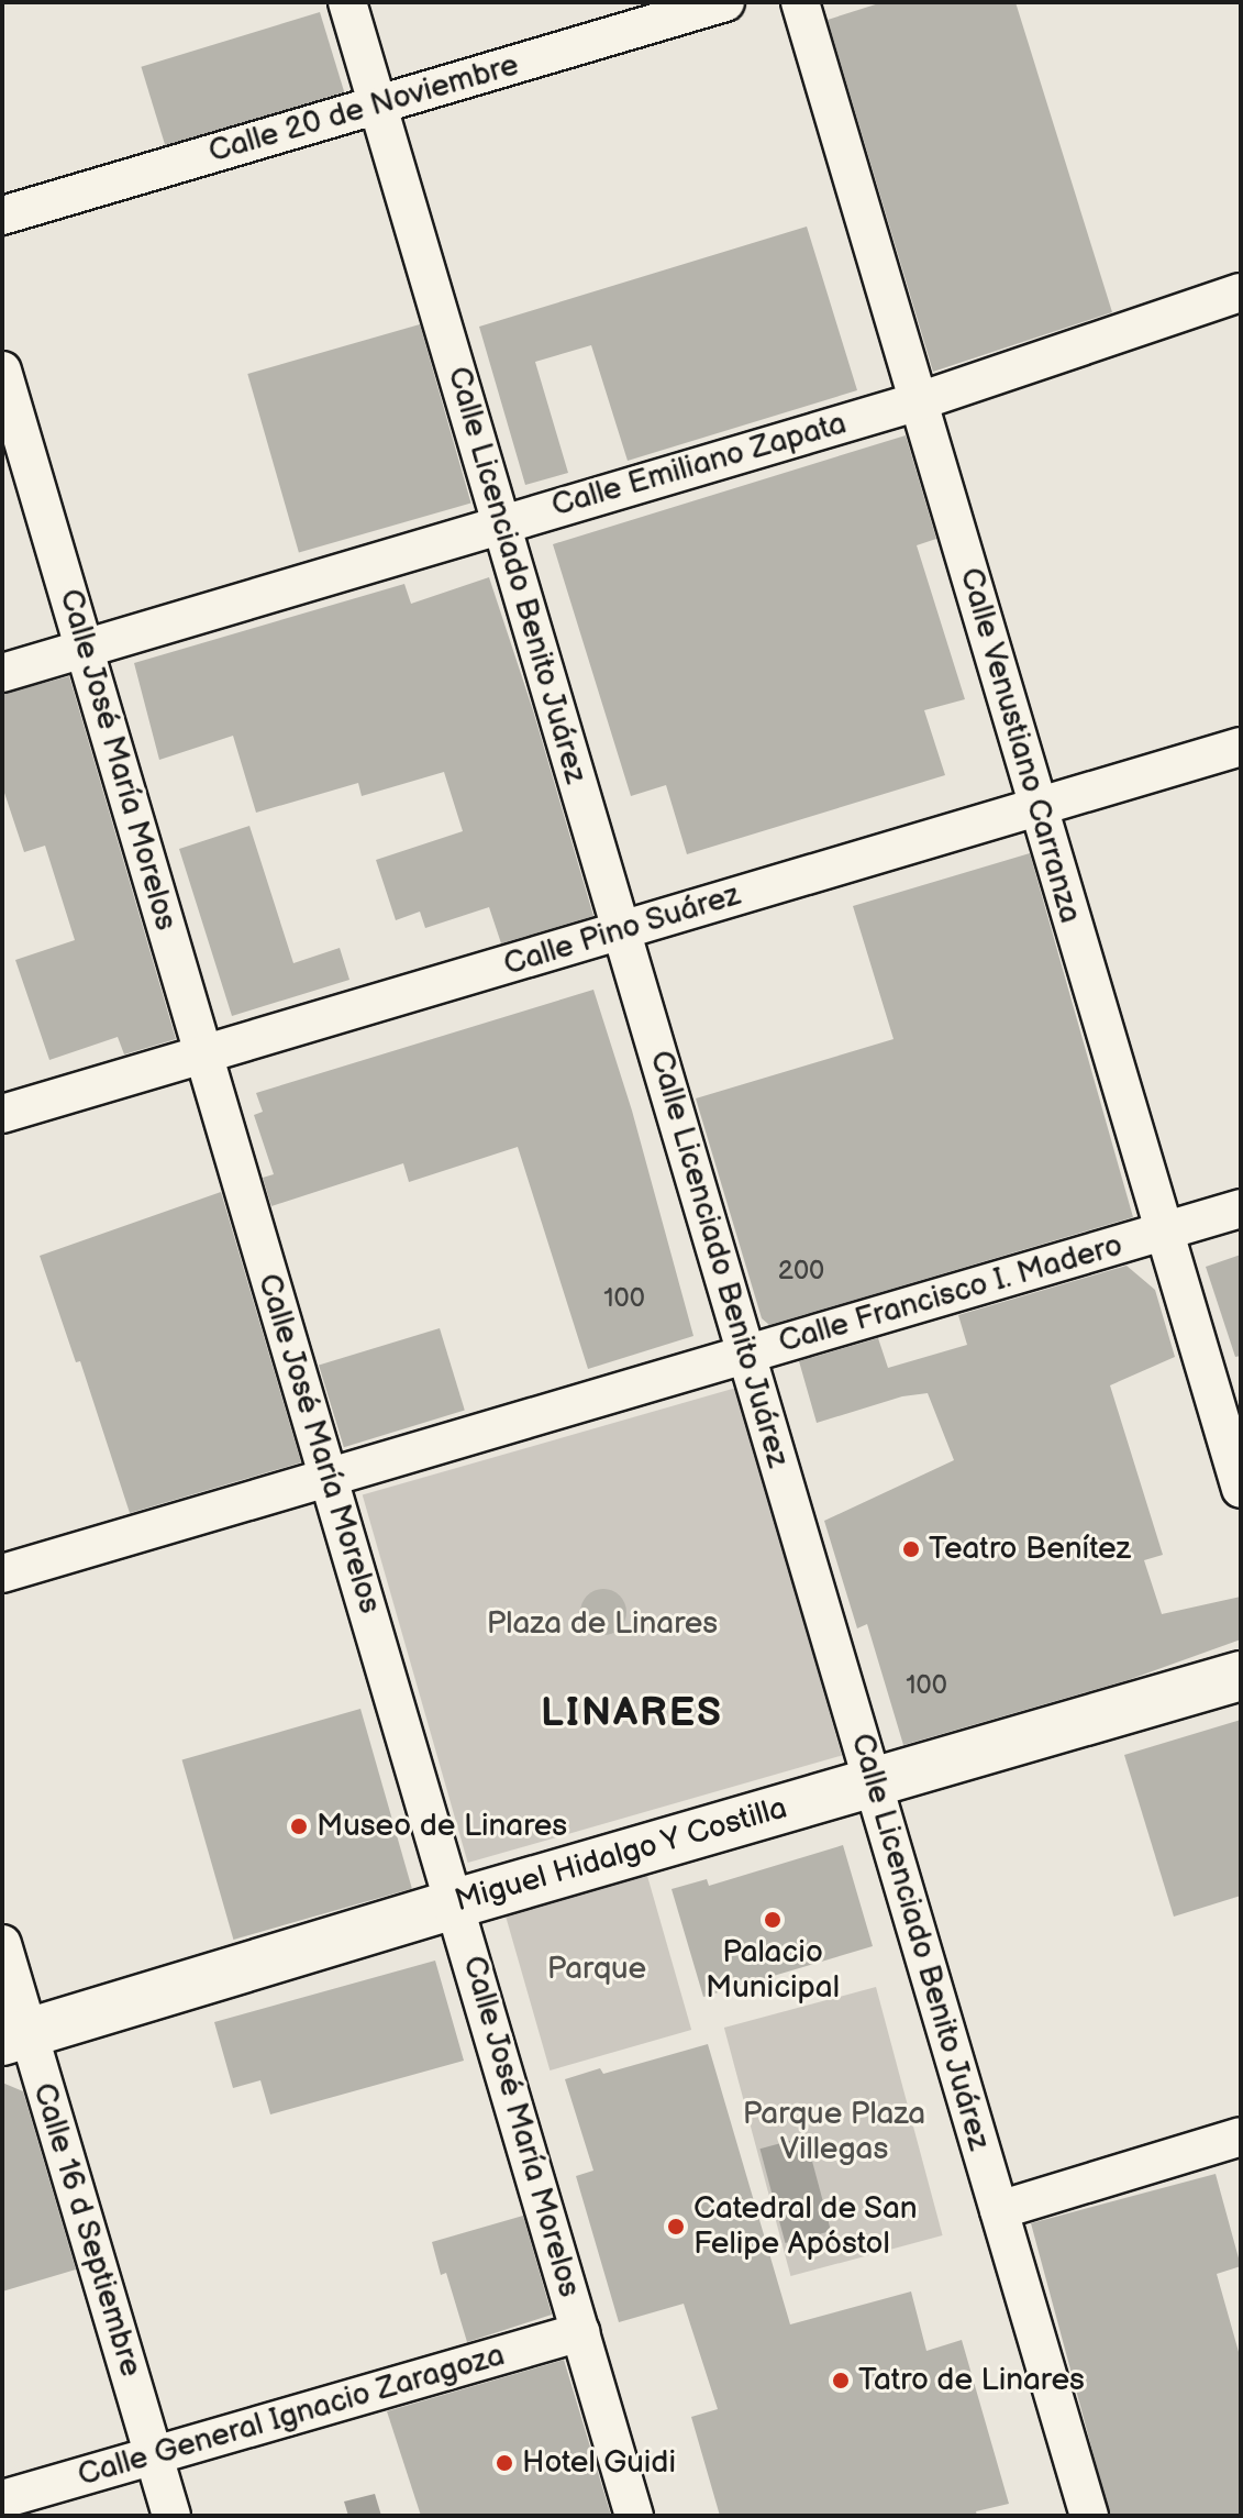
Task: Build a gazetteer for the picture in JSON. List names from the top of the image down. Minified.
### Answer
{"streets":{"main road":["Miguel Hidalgo Y Costilla"],"street":["Calle 20 de Noviembre","Calle Emiliano Zapata","Calle Licenciado Benito Juárez","Calle Venustiano Carranza","Calle José María Morelos","Calle Pino Suárez","Calle Francisco I. Madero","Calle 16 d Septiembre","Calle General Ignacio Zaragoza"]},"crossings":[["Calle 20 de Noviembre","Calle Licenciado Benito Juárez"],["Calle Emiliano Zapata","Calle Licenciado Benito Juárez"],["Calle Emiliano Zapata","Calle Venustiano Carranza"],["Calle Emiliano Zapata","Calle José María Morelos"],["Calle Licenciado Benito Juárez","Calle Pino Suárez"],["Calle Licenciado Benito Juárez","Calle Francisco I. Madero"],["Calle Licenciado Benito Juárez","Miguel Hidalgo Y Costilla"],["Calle Venustiano Carranza","Calle Pino Suárez"],["Calle Venustiano Carranza","Calle Francisco I. Madero"],["Calle José María Morelos","Calle Pino Suárez"],["Calle José María Morelos","Calle Francisco I. Madero"],["Calle José María Morelos","Miguel Hidalgo Y Costilla"],["Calle José María Morelos","Calle General Ignacio Zaragoza"],["Miguel Hidalgo Y Costilla","Calle 16 d Septiembre"],["Calle 16 d Septiembre","Calle General Ignacio Zaragoza"]],"districts":["LINARES"],"parks":["Plaza de Linares","Parque","Parque Plaza Villegas"],"places":["Teatro Benítez","Museo de Linares","Palacio Municipal","Catedral de San Felipe Apóstol","Tatro de Linares","Hotel Guidi"],"house_numbers":["200","100","100"]}
